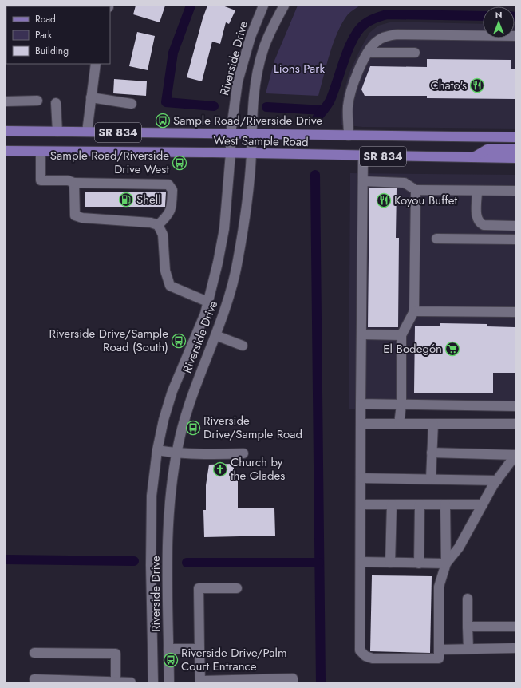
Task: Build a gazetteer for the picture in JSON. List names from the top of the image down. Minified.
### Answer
{"streets":{"main road":["SR 834","West Sample Road"],"street":["Riverside Drive"]},"crossings":[["Riverside Drive","West Sample Road"]],"parks":["Lions Park"],"places":{"restaurant":["Chato's","Koyou Buffet"],"bus stop":["Sample Road/Riverside Drive","Sample Road/Riverside Drive West","Riverside Drive/Sample Road (South)","Riverside Drive/Sample Road","Riverside Drive/Palm Court Entrance"],"fuel station":["Shell"],"supermarket":["El Bodegón"],"church":["Church by the Glades"]},"legend":["Road","Park","Building"],"north":"top"}
